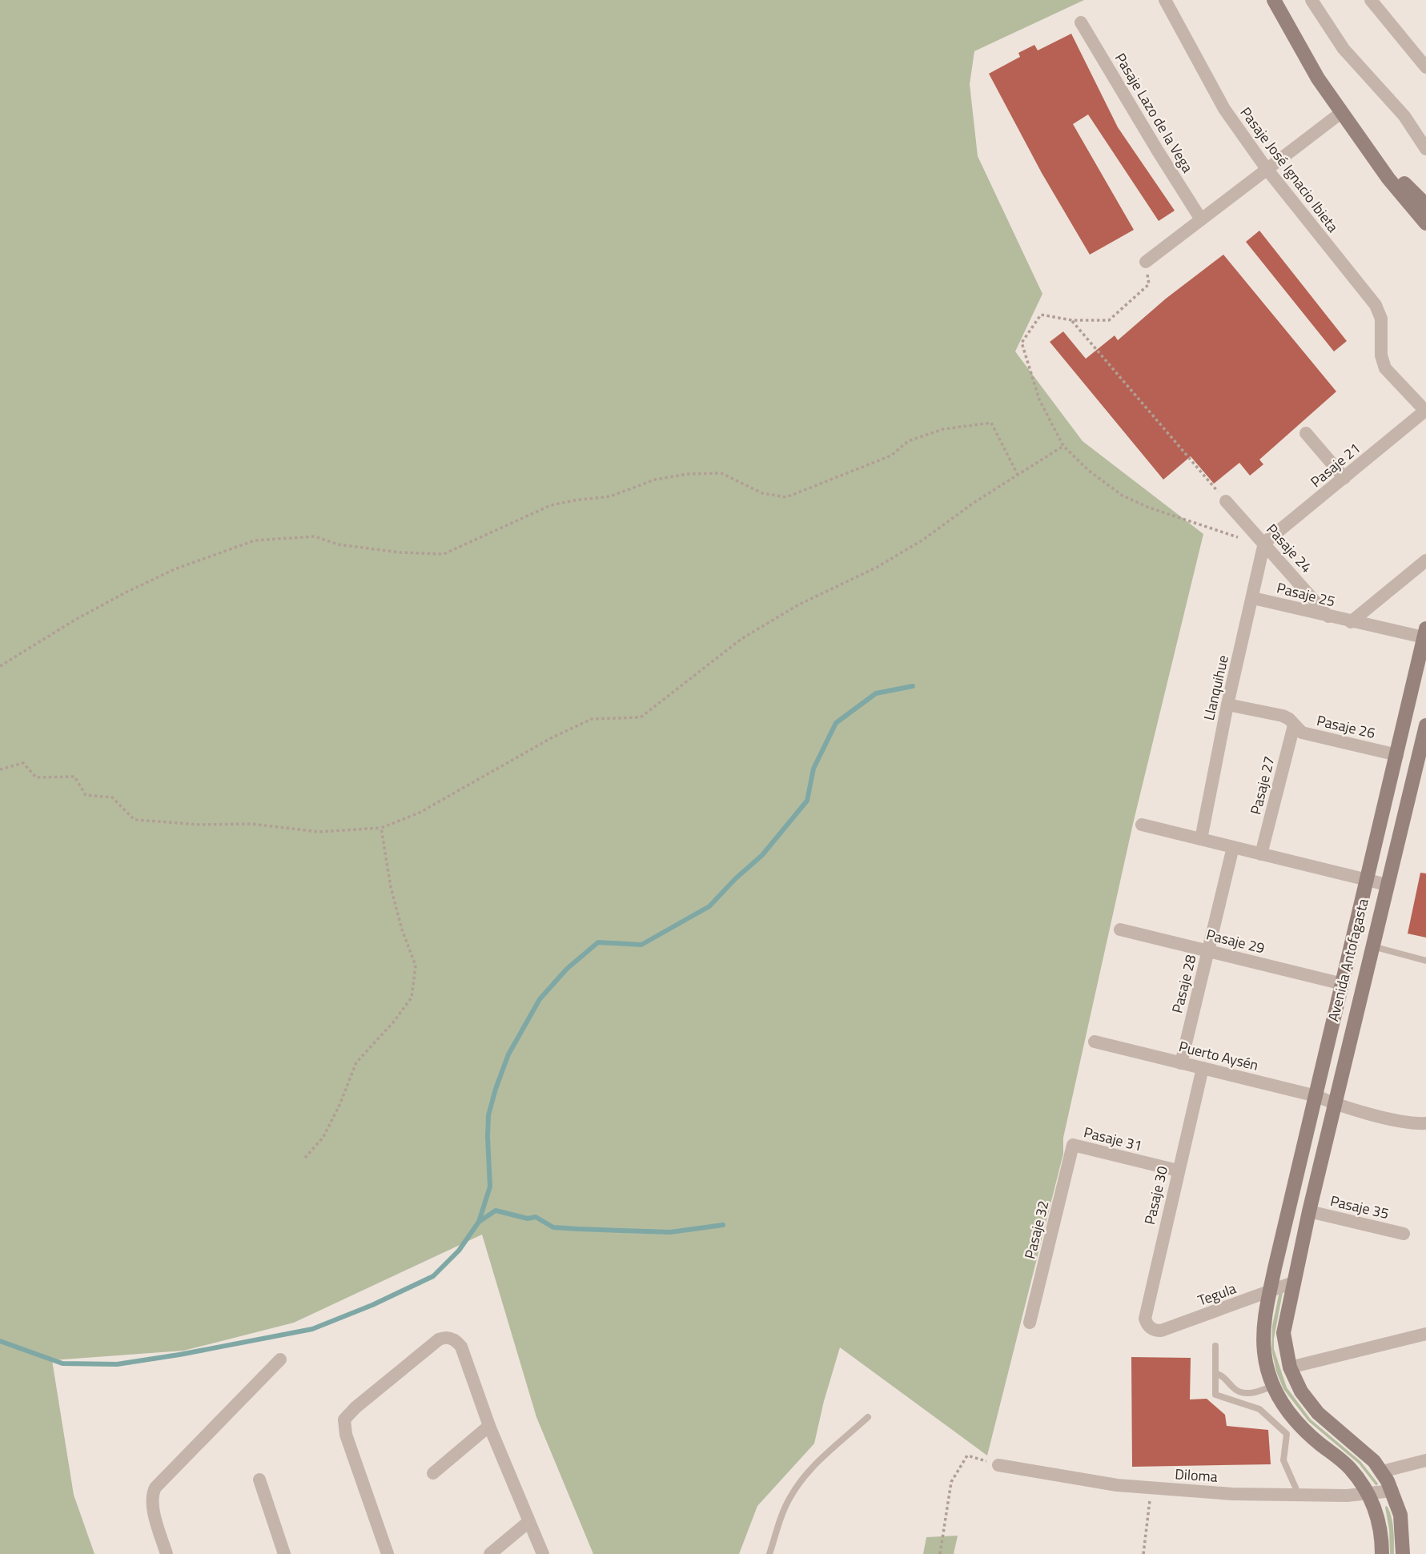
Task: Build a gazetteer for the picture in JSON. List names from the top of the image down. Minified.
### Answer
{"streets":{"street":["Pasaje Lazo de la Vega","Pasaje José Ignacio Ibieta","Pasaje 21","Pasaje 24","Pasaje 25","Llanquihue","Pasaje 26","Pasaje 27","Pasaje 29","Avenida Antofagasta","Pasaje 28","Puerto Aysén","Pasaje 31","Pasaje 30","Pasaje 35","Pasaje 32","Tegula","Diloma"]},"crossings":[["Pasaje José Ignacio Ibieta","Pasaje 21"],["Pasaje 21","Pasaje 24"],["Pasaje 21","Llanquihue"],["Pasaje 24","Pasaje 25"],["Pasaje 24","Llanquihue"],["Pasaje 25","Llanquihue"],["Pasaje 25","Avenida Antofagasta"],["Llanquihue","Pasaje 26"],["Pasaje 26","Pasaje 27"],["Pasaje 26","Avenida Antofagasta"],["Pasaje 29","Avenida Antofagasta"],["Pasaje 29","Pasaje 28"],["Avenida Antofagasta","Puerto Aysén"],["Avenida Antofagasta","Pasaje 35"],["Avenida Antofagasta","Tegula"],["Avenida Antofagasta","Diloma"],["Pasaje 28","Puerto Aysén"],["Puerto Aysén","Pasaje 30"],["Pasaje 31","Pasaje 30"],["Pasaje 31","Pasaje 32"],["Pasaje 30","Tegula"]]}
